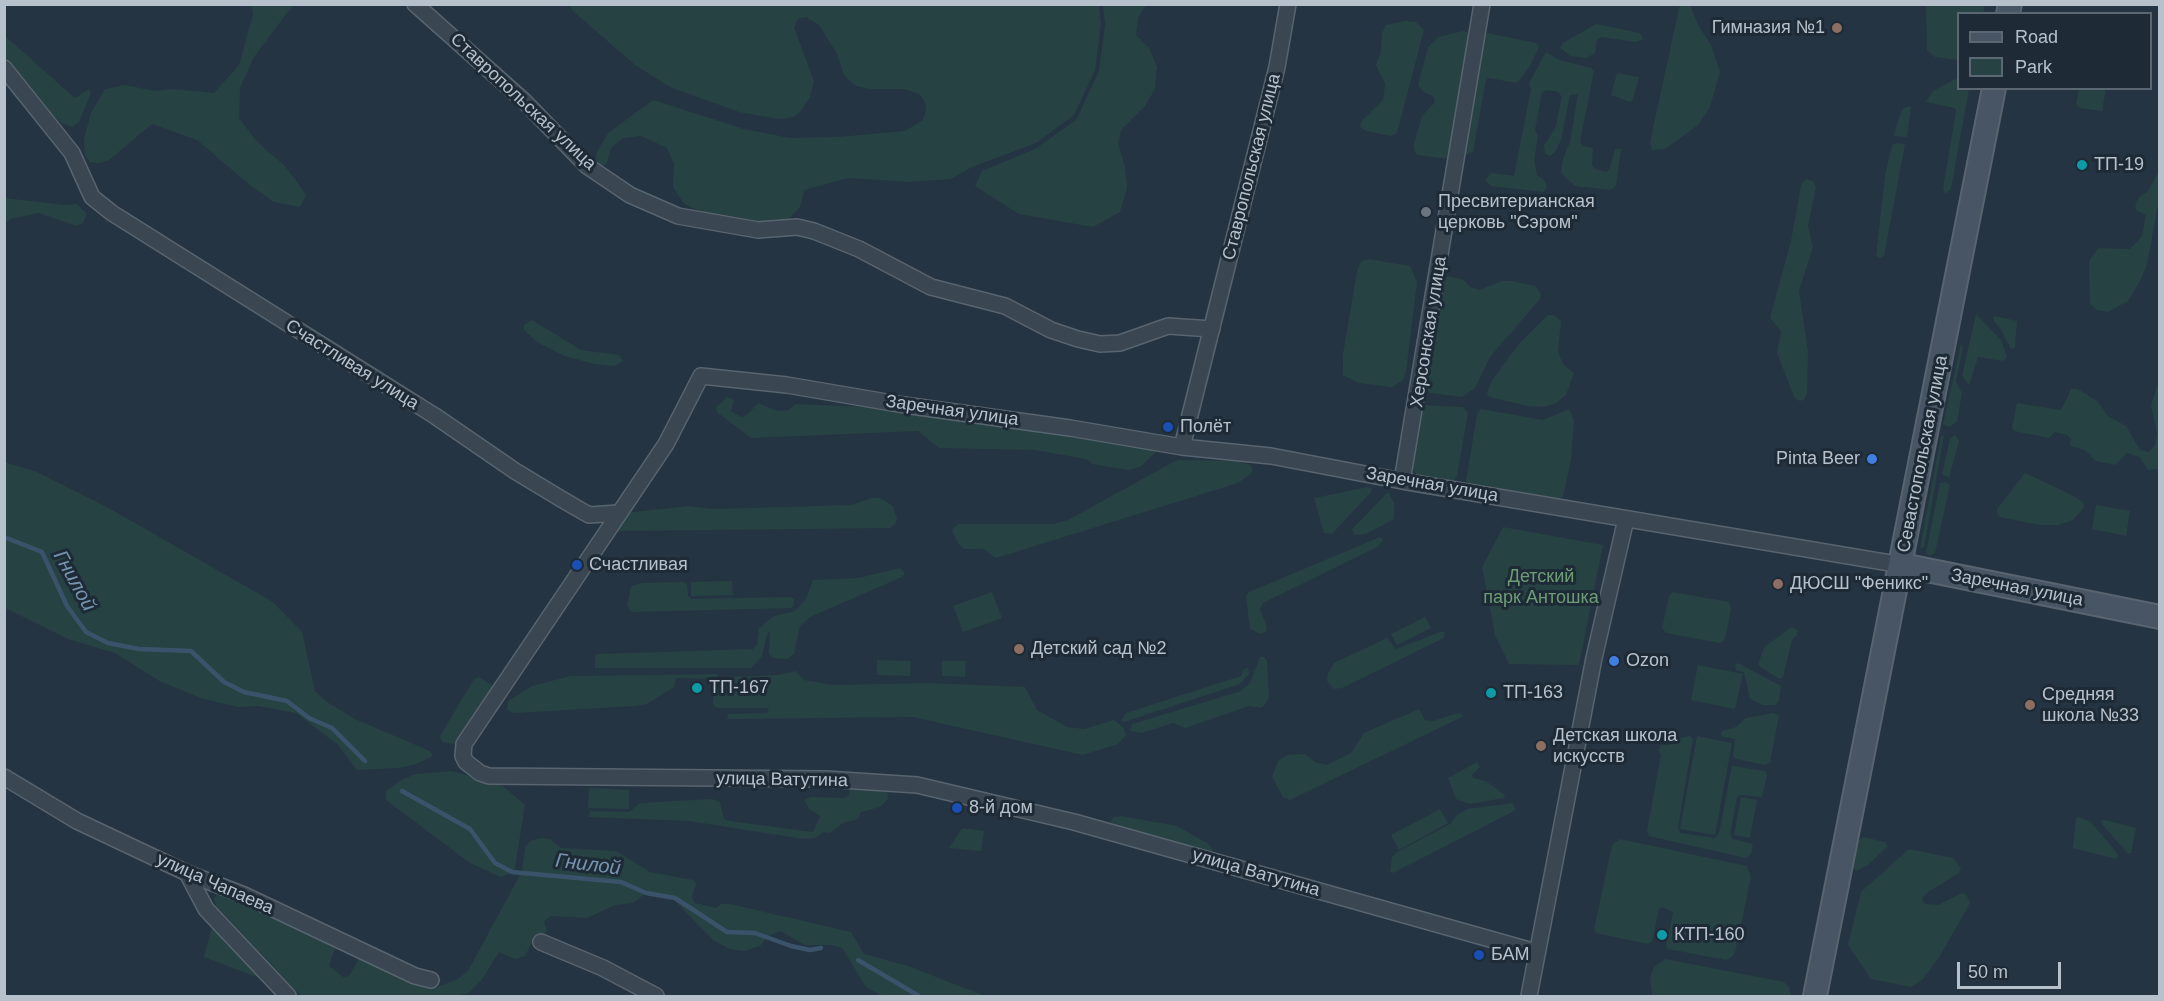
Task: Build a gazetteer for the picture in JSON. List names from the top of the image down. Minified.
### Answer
{"streets":{"main road":["Заречная улица","Севастопольская улица"],"street":["Ставропольская улица","Херсонская улица","Счастливая улица","улица Ватутина","улица Чапаева"]},"crossings":[["Ставропольская улица","Заречная улица"],["Херсонская улица","Заречная улица"],["Счастливая улица","улица Ватутина"],["Заречная улица","Севастопольская улица"],["Заречная улица","улица Ватутина"]],"water":["Гнилой"],"parks":["Детский парк Антошка"],"places":["Гимназия №1","ТП-19","Пресвитерианская церковь \"Сэром\"","Полёт","Pinta Beer","Счастливая","ДЮСШ \"Феникс\"","Детский сад №2","Ozon","ТП-167","ТП-163","Средняя школа №33","Детская школа искусств","8-й дом","КТП-160","БАМ"],"legend":["Road","Park"],"scale_bar":"50 m"}
